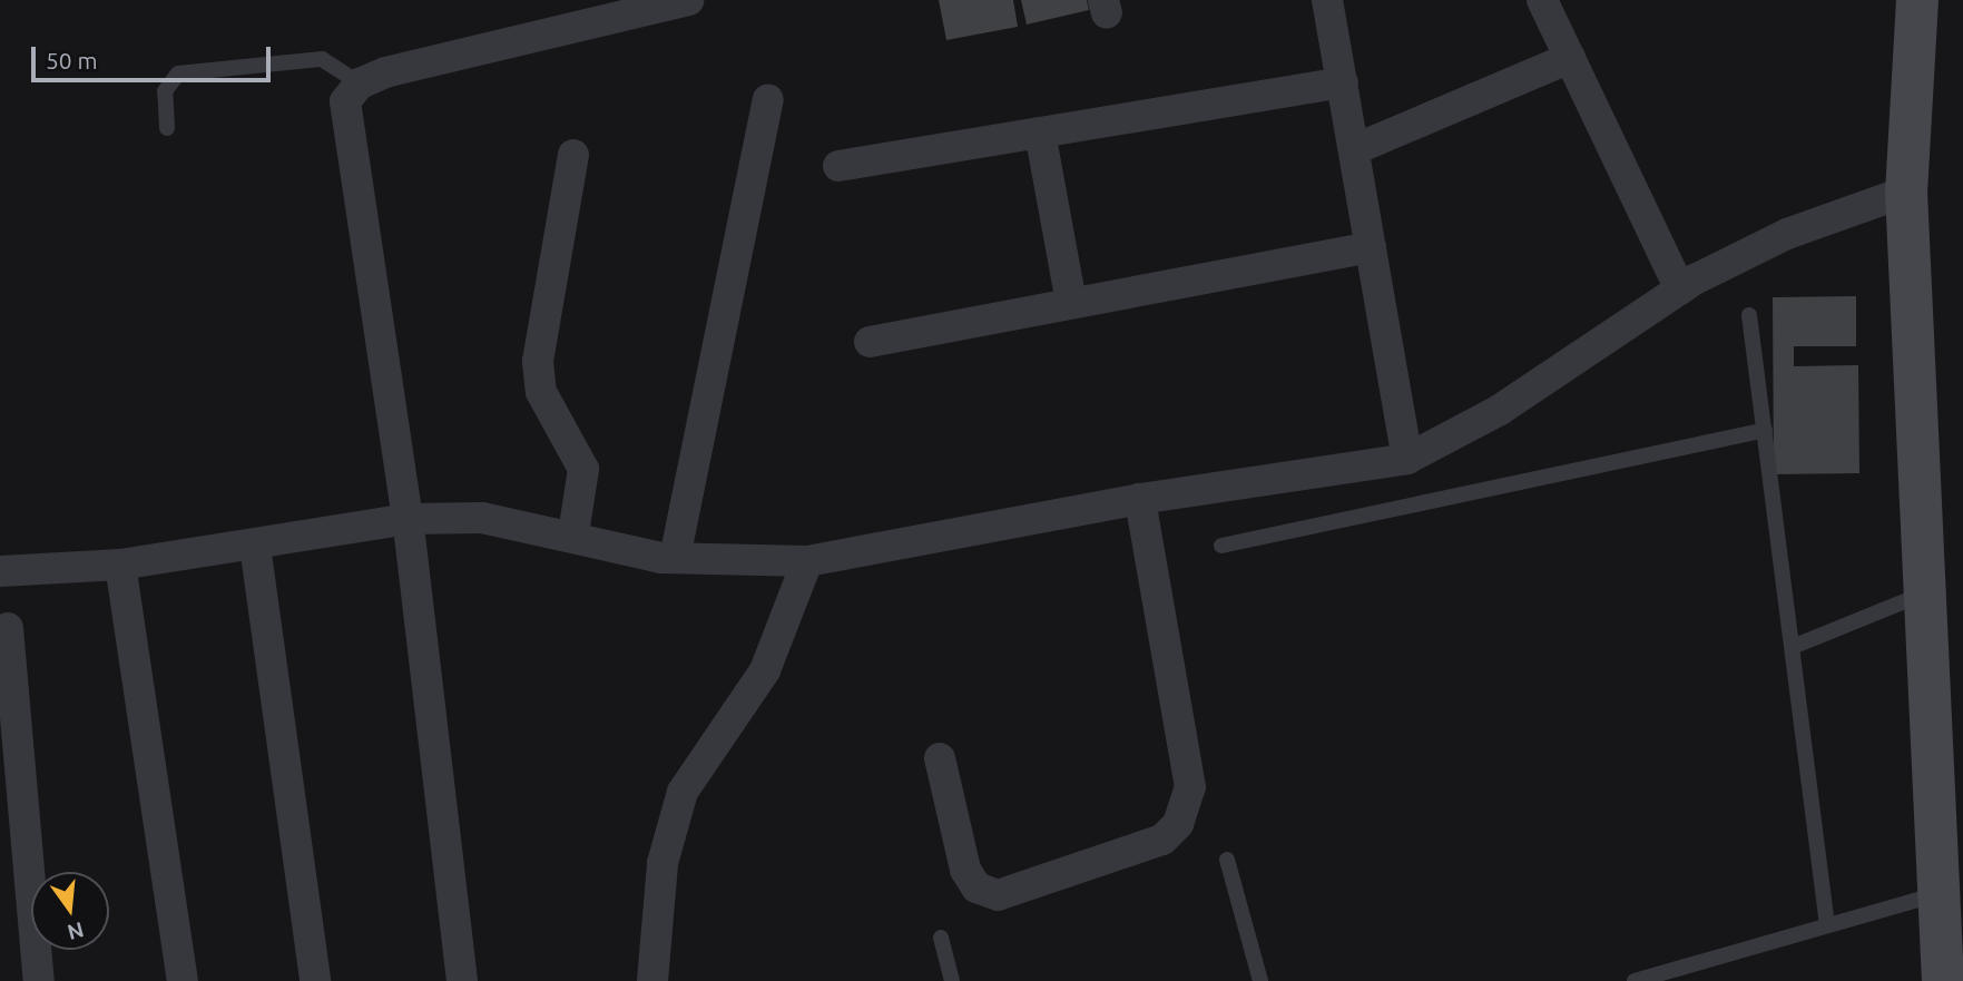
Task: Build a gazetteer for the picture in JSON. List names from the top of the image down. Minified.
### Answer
{"scale_bar":"50 m","north":"bottom"}
